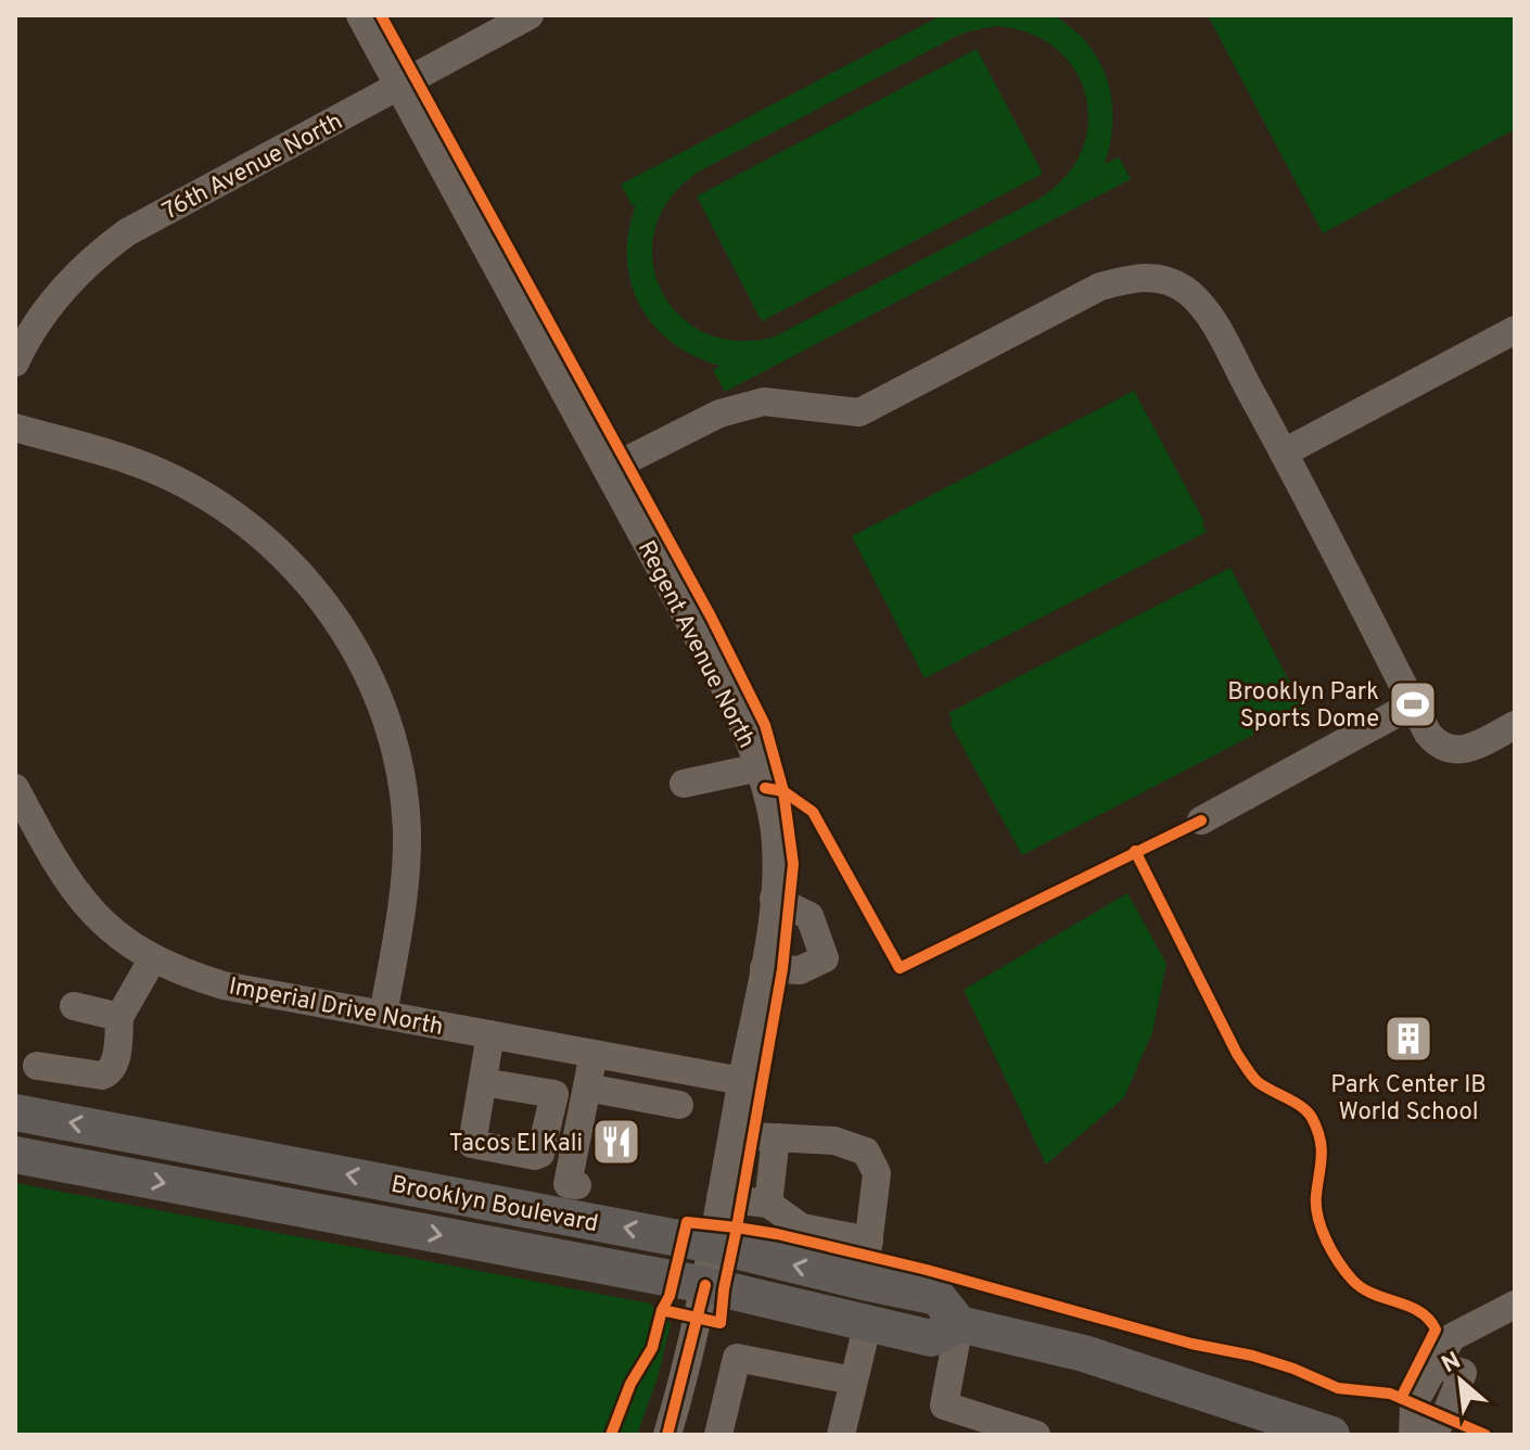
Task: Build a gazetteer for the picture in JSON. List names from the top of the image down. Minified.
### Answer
{"streets":{"main road":["Brooklyn Boulevard"],"street":["76th Avenue North","Regent Avenue North","Imperial Drive North"]},"crossings":[["76th Avenue North","Regent Avenue North"],["Regent Avenue North","Imperial Drive North"],["Regent Avenue North","Brooklyn Boulevard"]],"places":{"sports":["Brooklyn Park Sports Dome"],"building":["Park Center IB World School"],"restaurant":["Tacos El Kali"]},"north":"top left"}
